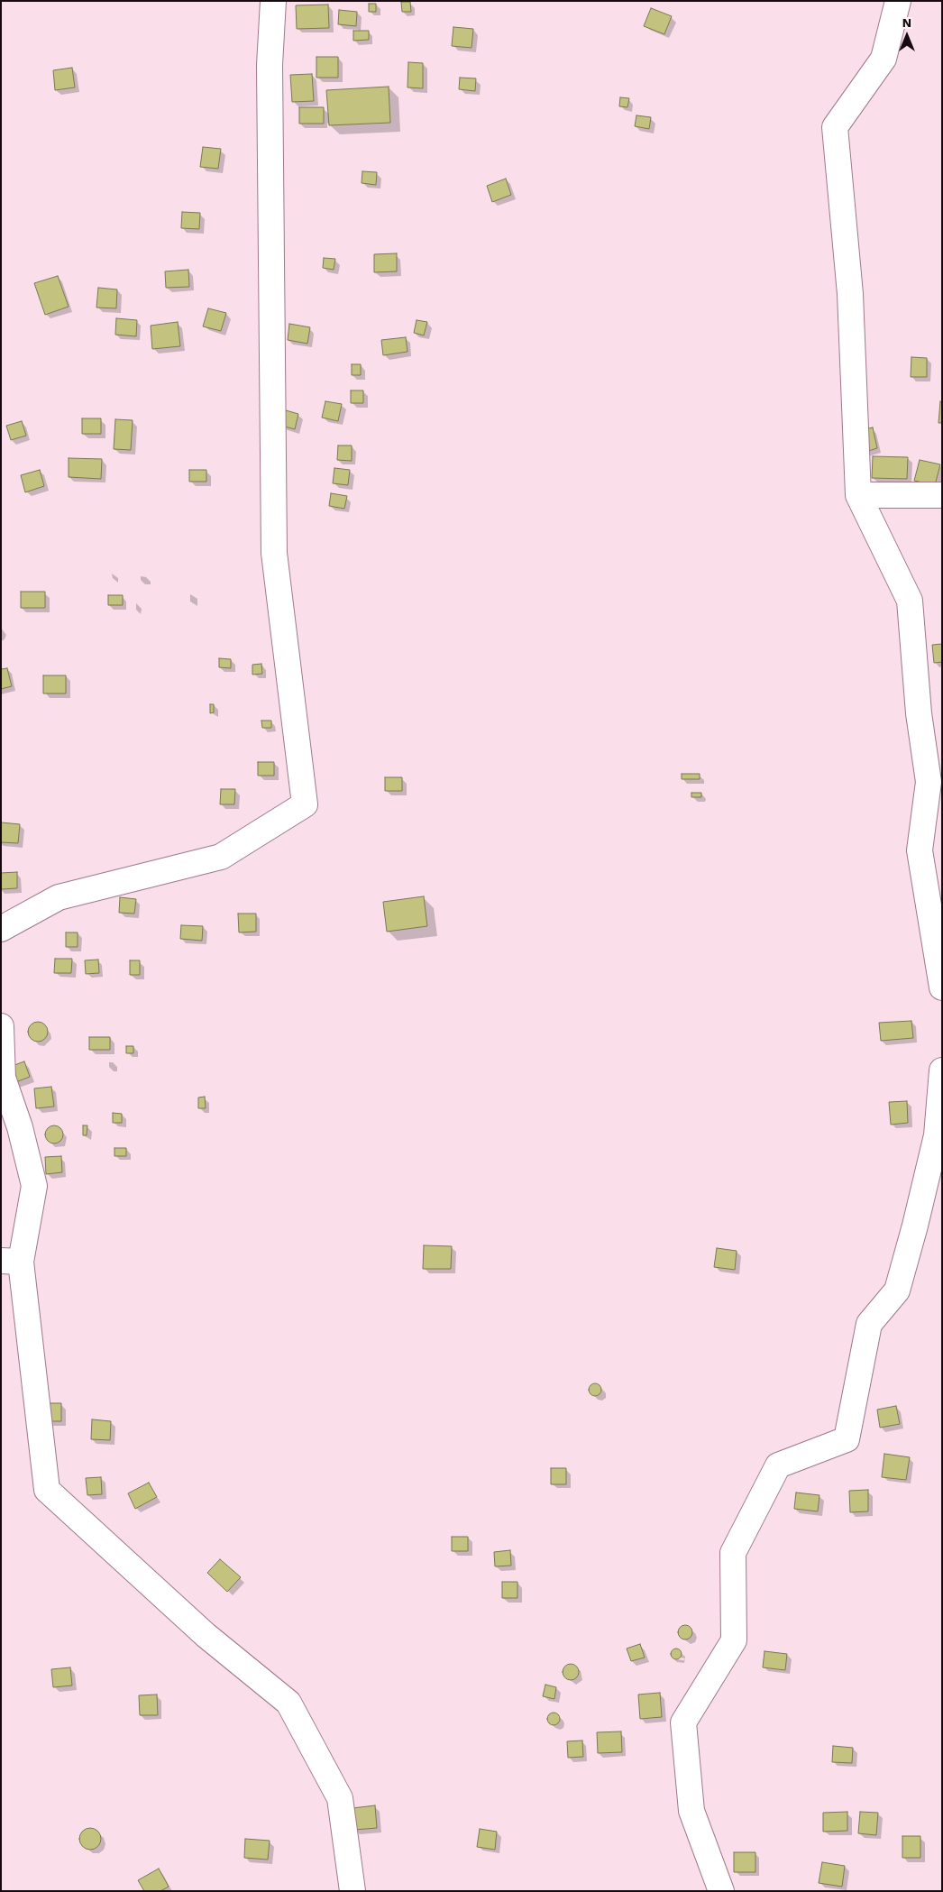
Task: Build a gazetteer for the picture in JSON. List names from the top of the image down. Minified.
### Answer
{"north":"top"}
